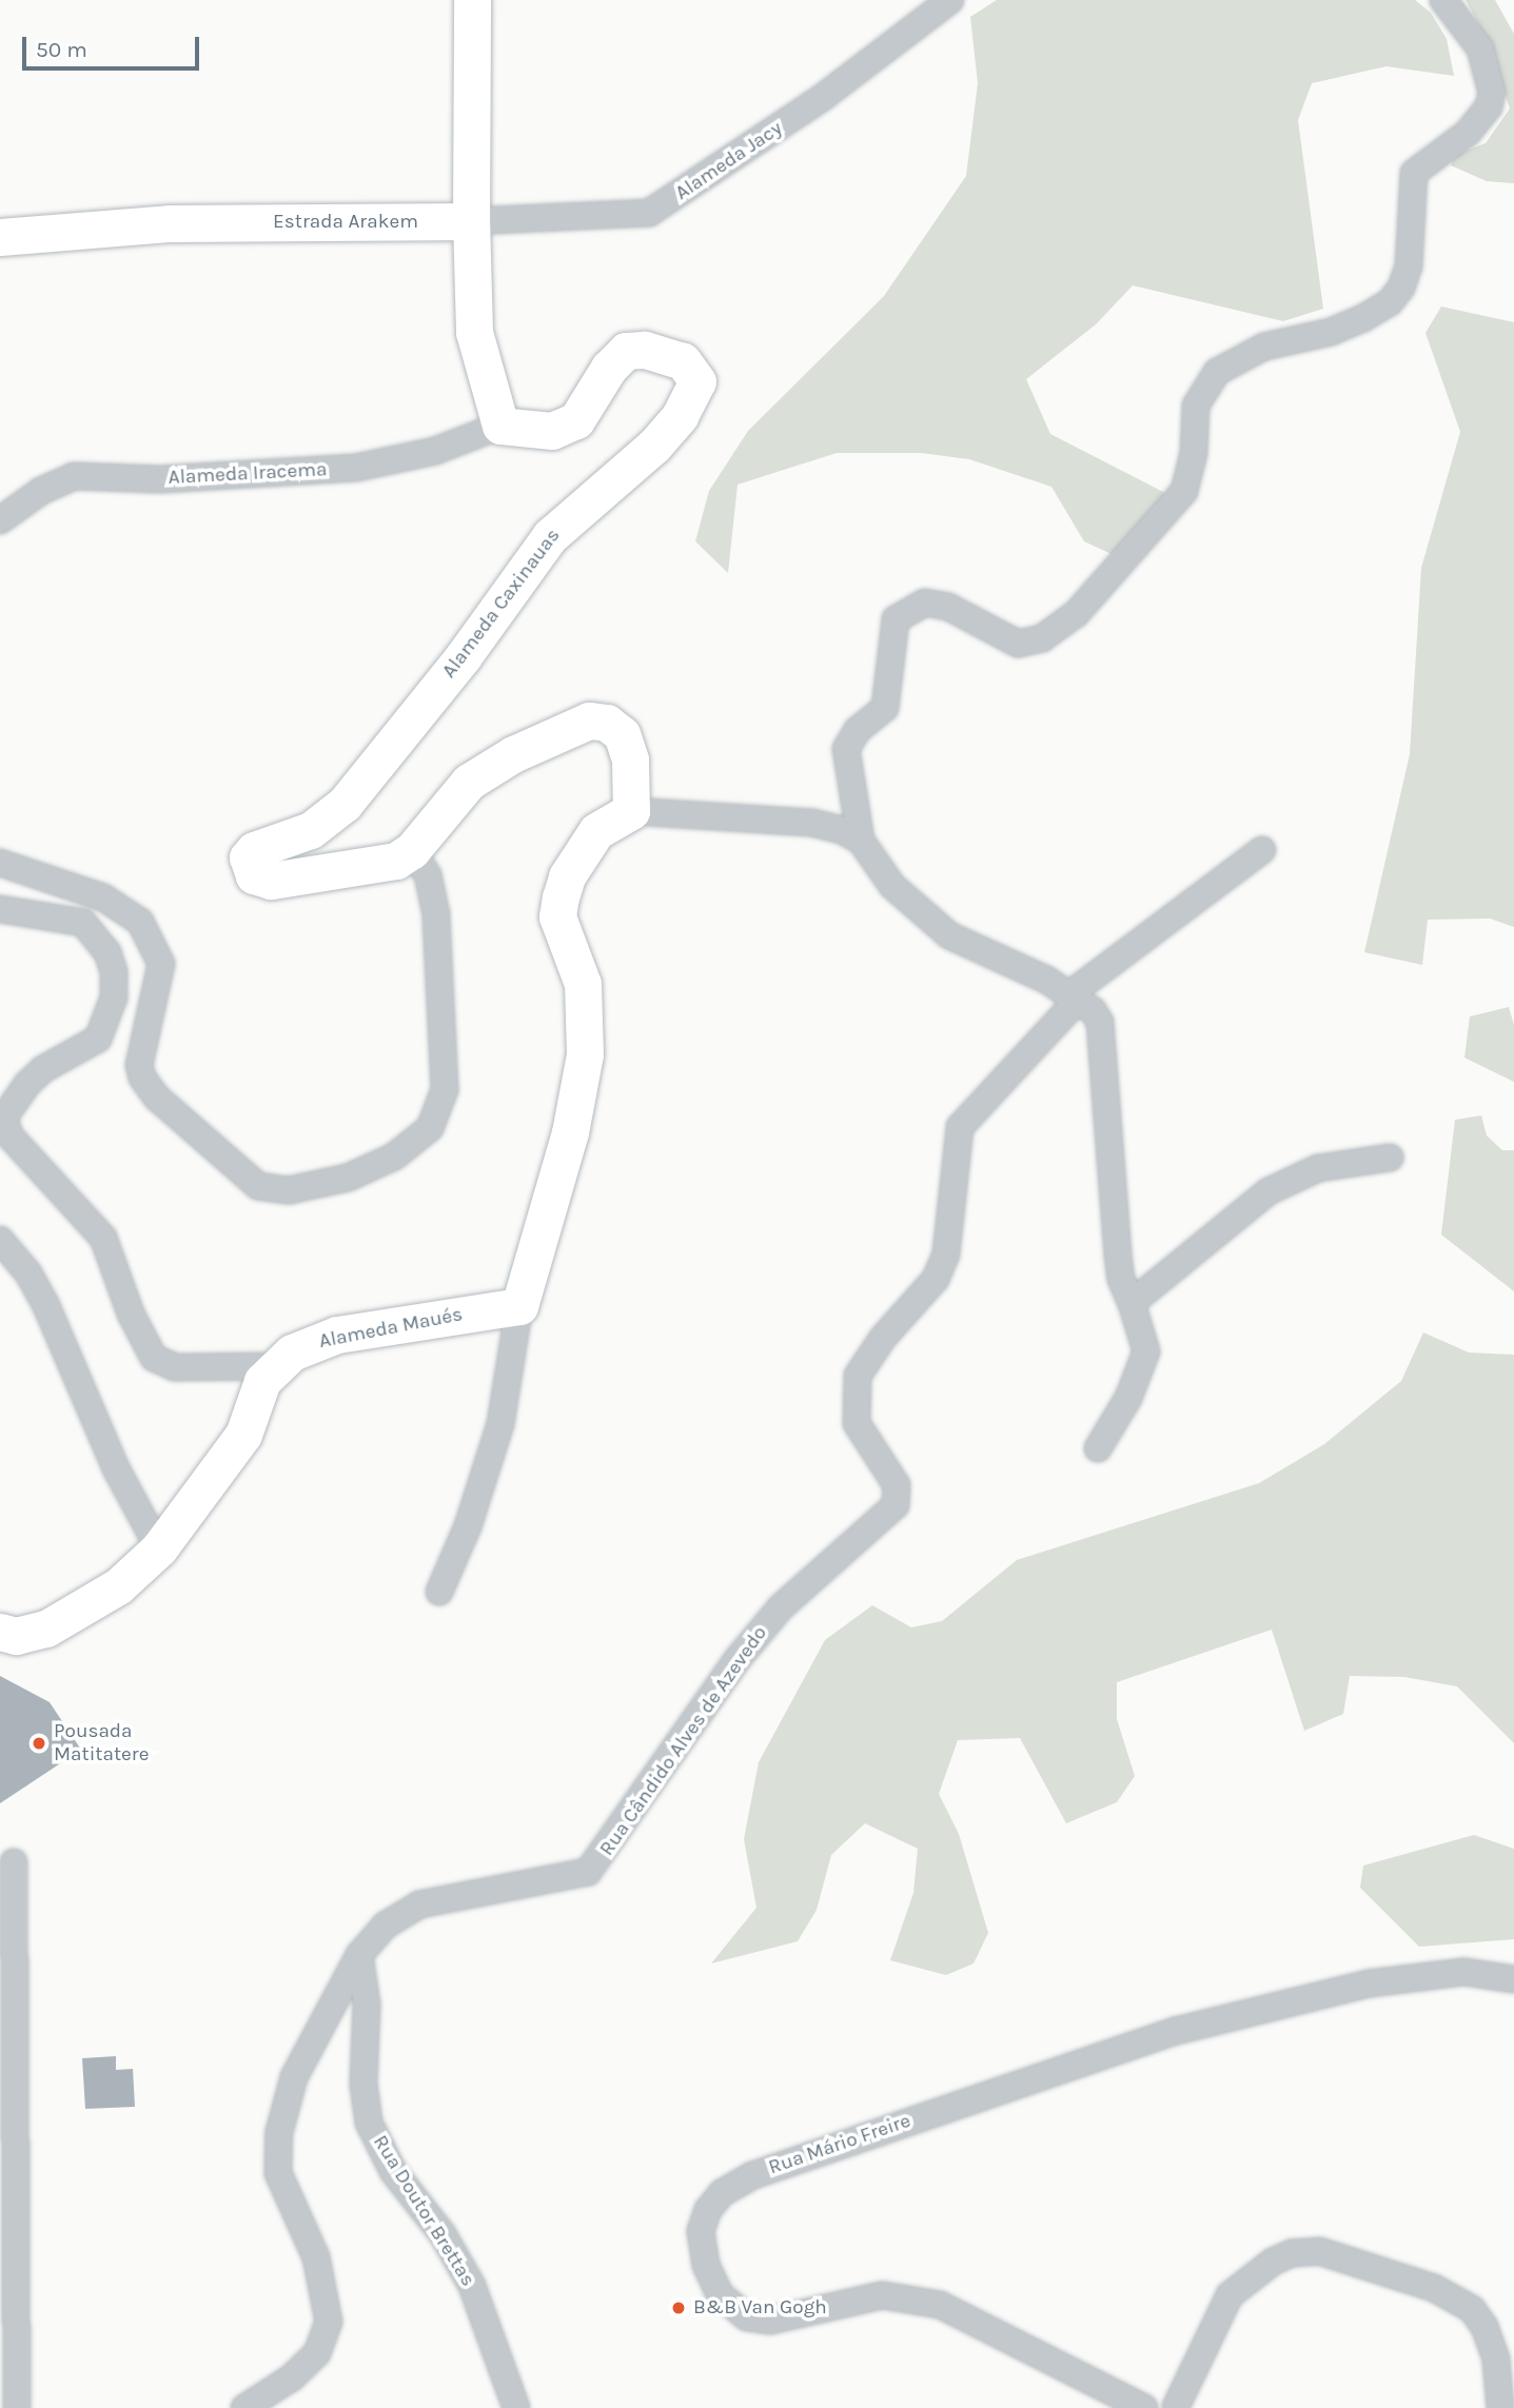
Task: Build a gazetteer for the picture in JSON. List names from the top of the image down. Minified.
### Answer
{"streets":{"street":["Alameda Jacy","Estrada Arakem","Alameda Iracema","Alameda Caxinauas","Alameda Maués","Rua Cândido Alves de Azevedo","Rua Mário Freire","Rua Doutor Brettas"]},"crossings":[["Alameda Jacy","Estrada Arakem"],["Alameda Iracema","Alameda Caxinauas"],["Rua Cândido Alves de Azevedo","Rua Doutor Brettas"]],"places":["Pousada Matitatere","B&B Van Gogh"],"scale_bar":"50 m"}
